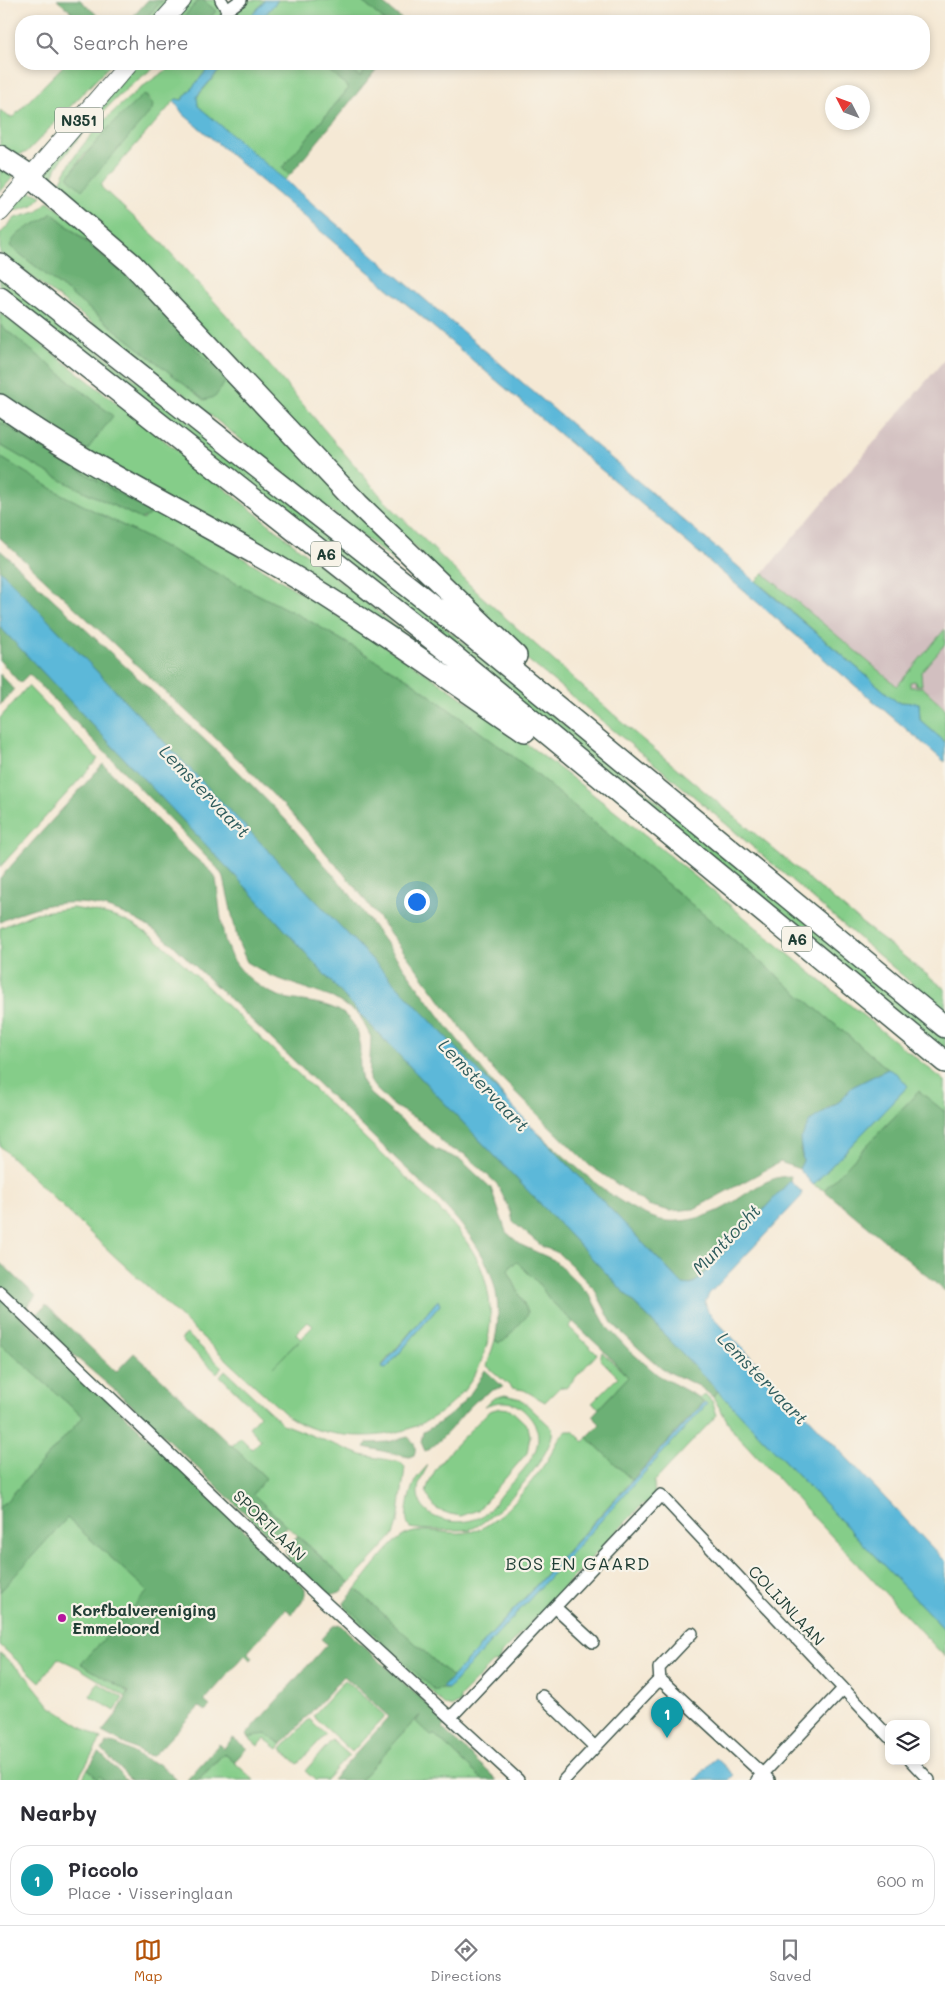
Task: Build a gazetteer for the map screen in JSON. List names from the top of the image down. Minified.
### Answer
{"streets":{"highway":["A6"],"main road":["N351"],"street":["SPORTLAAN","COLIJNLAAN"]},"crossings":[["N351","A6"]],"districts":["BOS EN GAARD"],"water":["Lemstervaart","Munttocht"],"places":["Korfbalvereniging Emmeloord"],"north":"top left","page":{"search":"Search here","pins":"1","heading":"Nearby","list":[{"mark":"1","name":"Piccolo","note":"Place · Visseringlaan","value":"600 m"}],"nav":["Map","Directions","Saved"]}}
